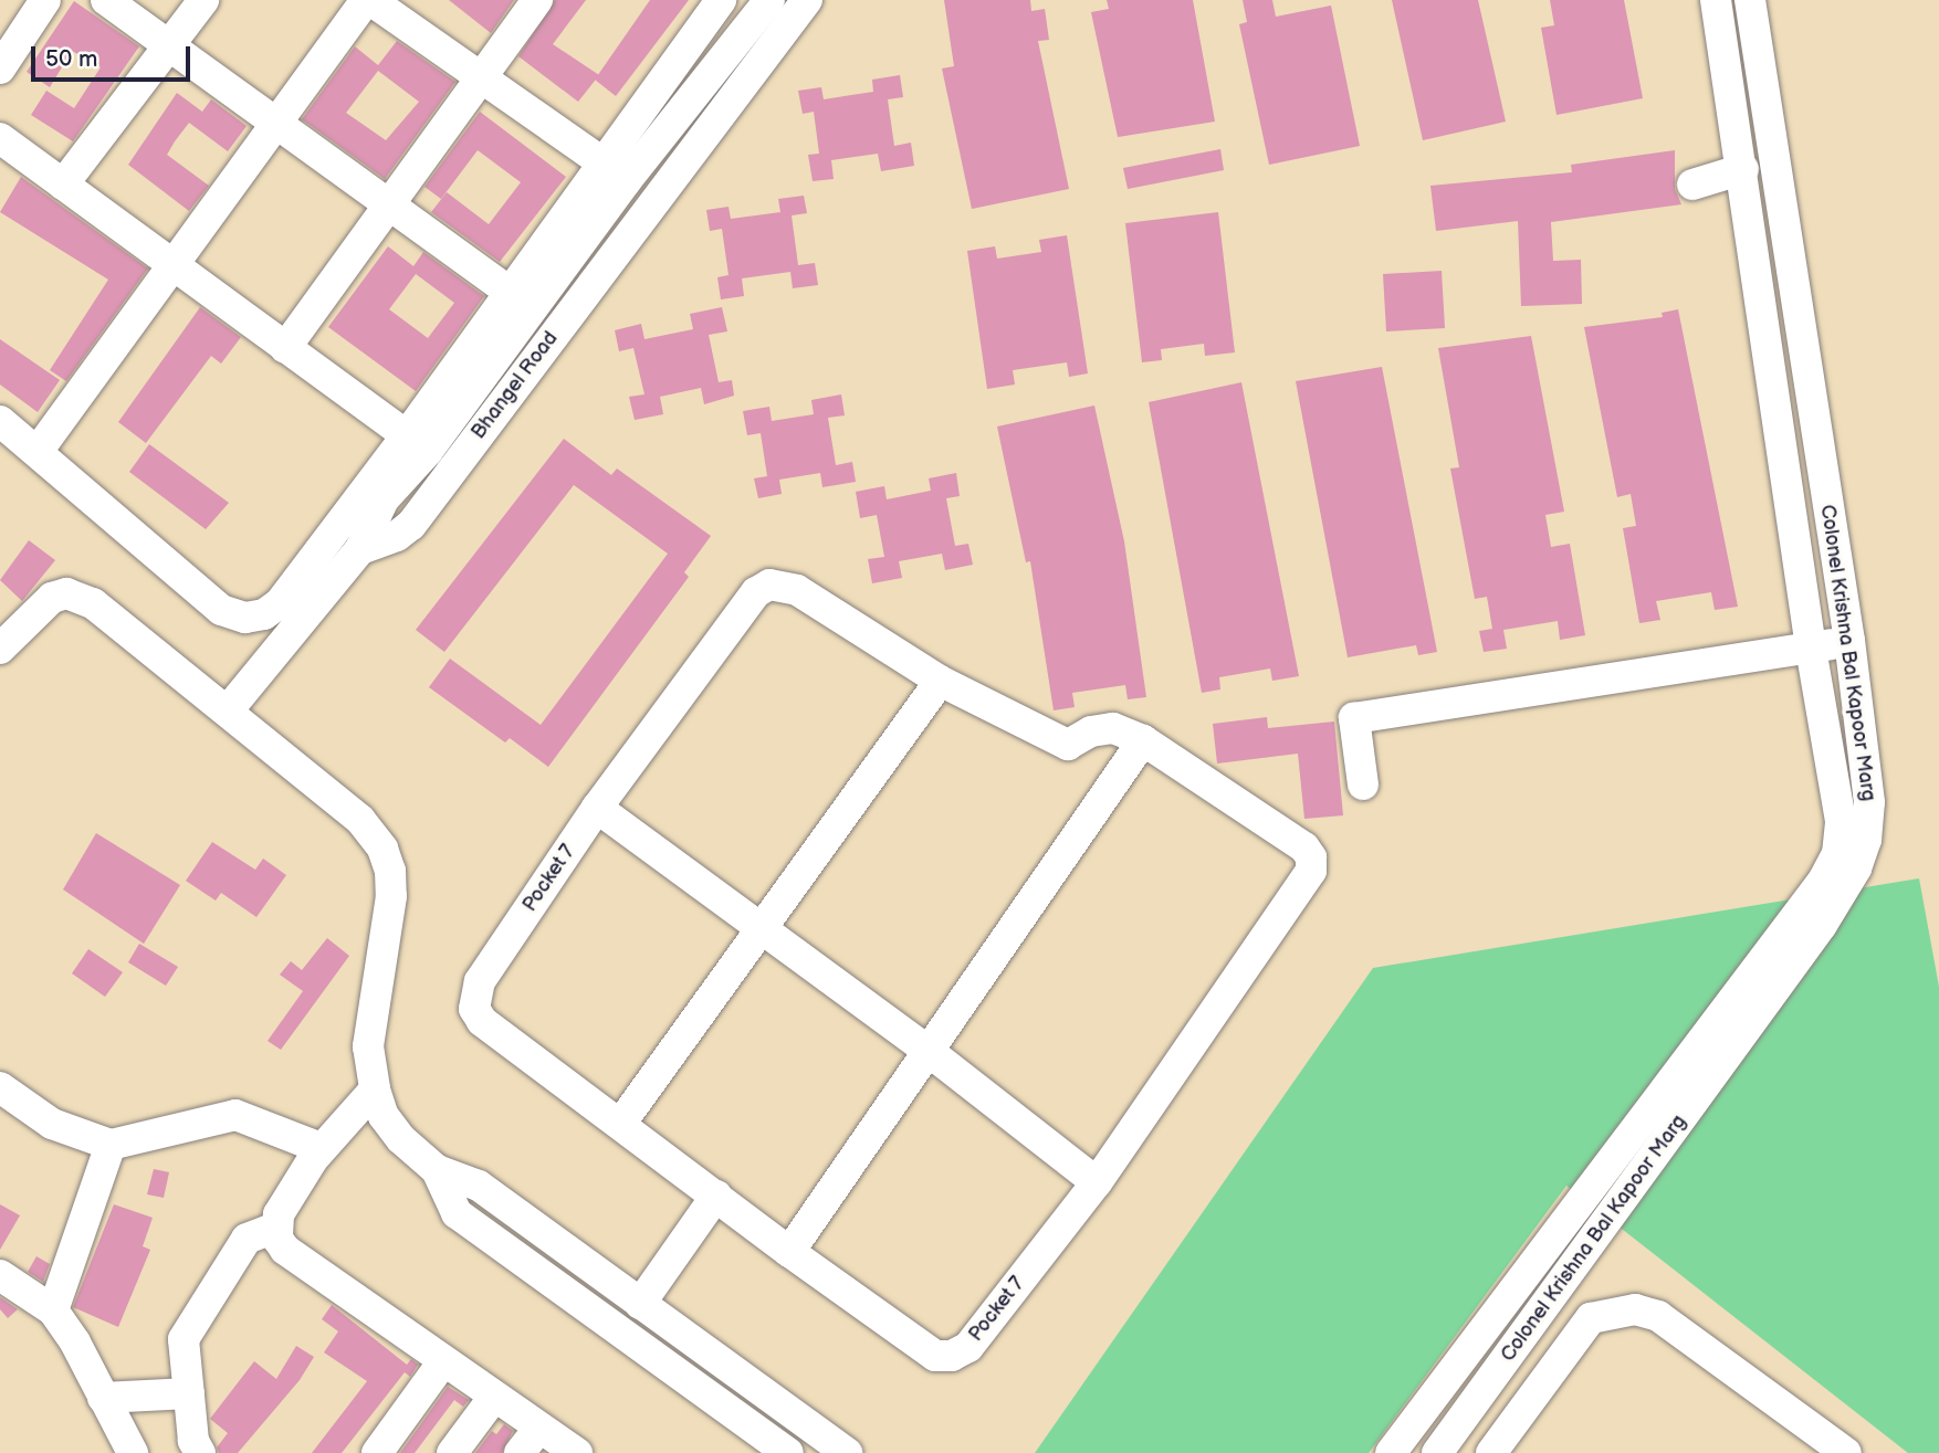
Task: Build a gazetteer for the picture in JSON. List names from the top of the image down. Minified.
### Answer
{"streets":{"street":["Bhangel Road","Colonel Krishna Bal Kapoor Marg","Pocket 7"]},"scale_bar":"50 m"}
